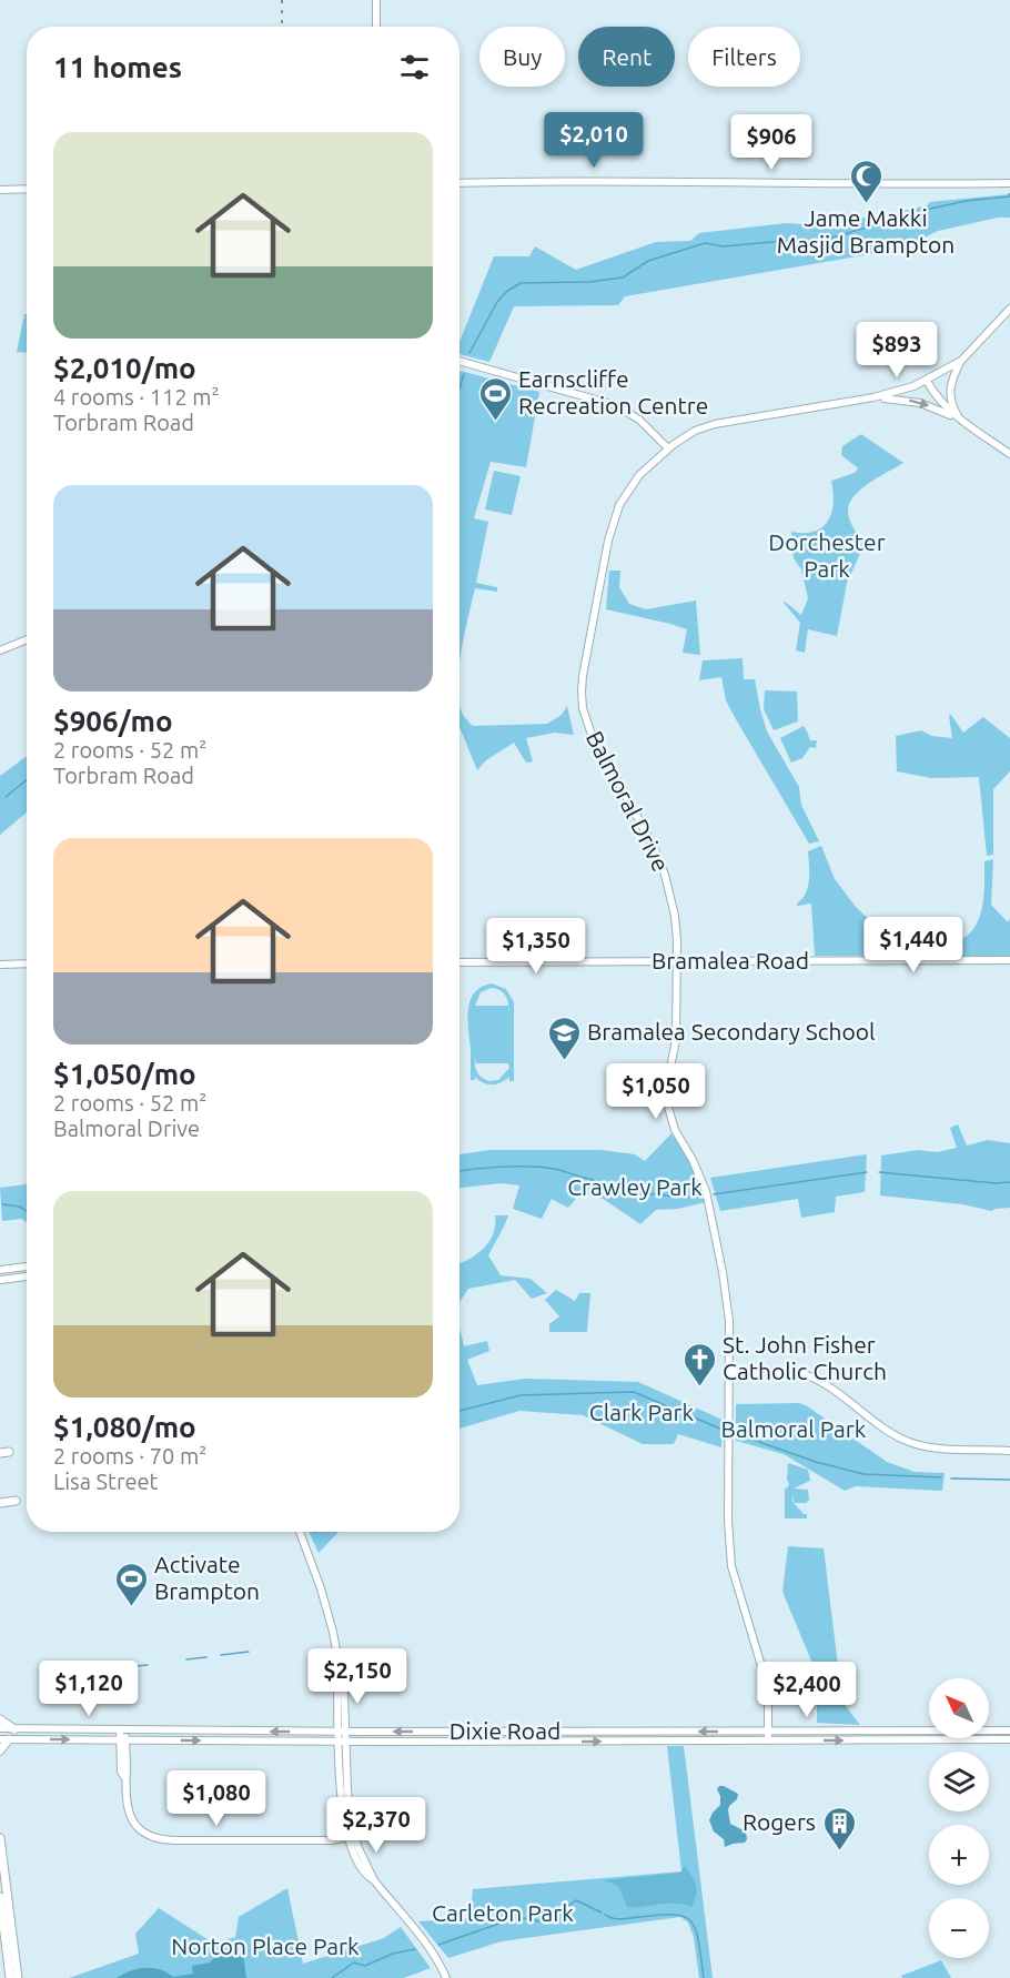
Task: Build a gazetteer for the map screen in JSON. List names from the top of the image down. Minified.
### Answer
{"streets":{"street":["Balmoral Drive","Bramalea Road","Dixie Road"]},"crossings":[["Balmoral Drive","Bramalea Road"],["Balmoral Drive","Dixie Road"]],"parks":["Dorchester Park","Crawley Park","Clark Park","Balmoral Park","Carleton Park","Norton Place Park"],"places":{"mosque":["Jame Makki Masjid Brampton"],"sports":["Earnscliffe Recreation Centre","Activate Brampton"],"school or university":["Bramalea Secondary School"],"church":["St. John Fisher Catholic Church"],"building":["Rogers"]},"north":"top left","page":{"chip":["Buy","Rent","Filters"],"heading":"11 homes","list":[{"name":"$2,010/mo","note":"4 rooms · 112 m² · Torbram Road"},{"name":"$906/mo","note":"2 rooms · 52 m² · Torbram Road"},{"name":"$1,050/mo","note":"2 rooms · 52 m² · Balmoral Drive"},{"name":"$1,080/mo","note":"2 rooms · 70 m² · Lisa Street"}],"price":["$2,010","$906","$893","$1,440","$1,350","$1,050","$2,150","$1,120","$2,400","$1,080","$2,370"],"map_buttons":["+","−"]}}
